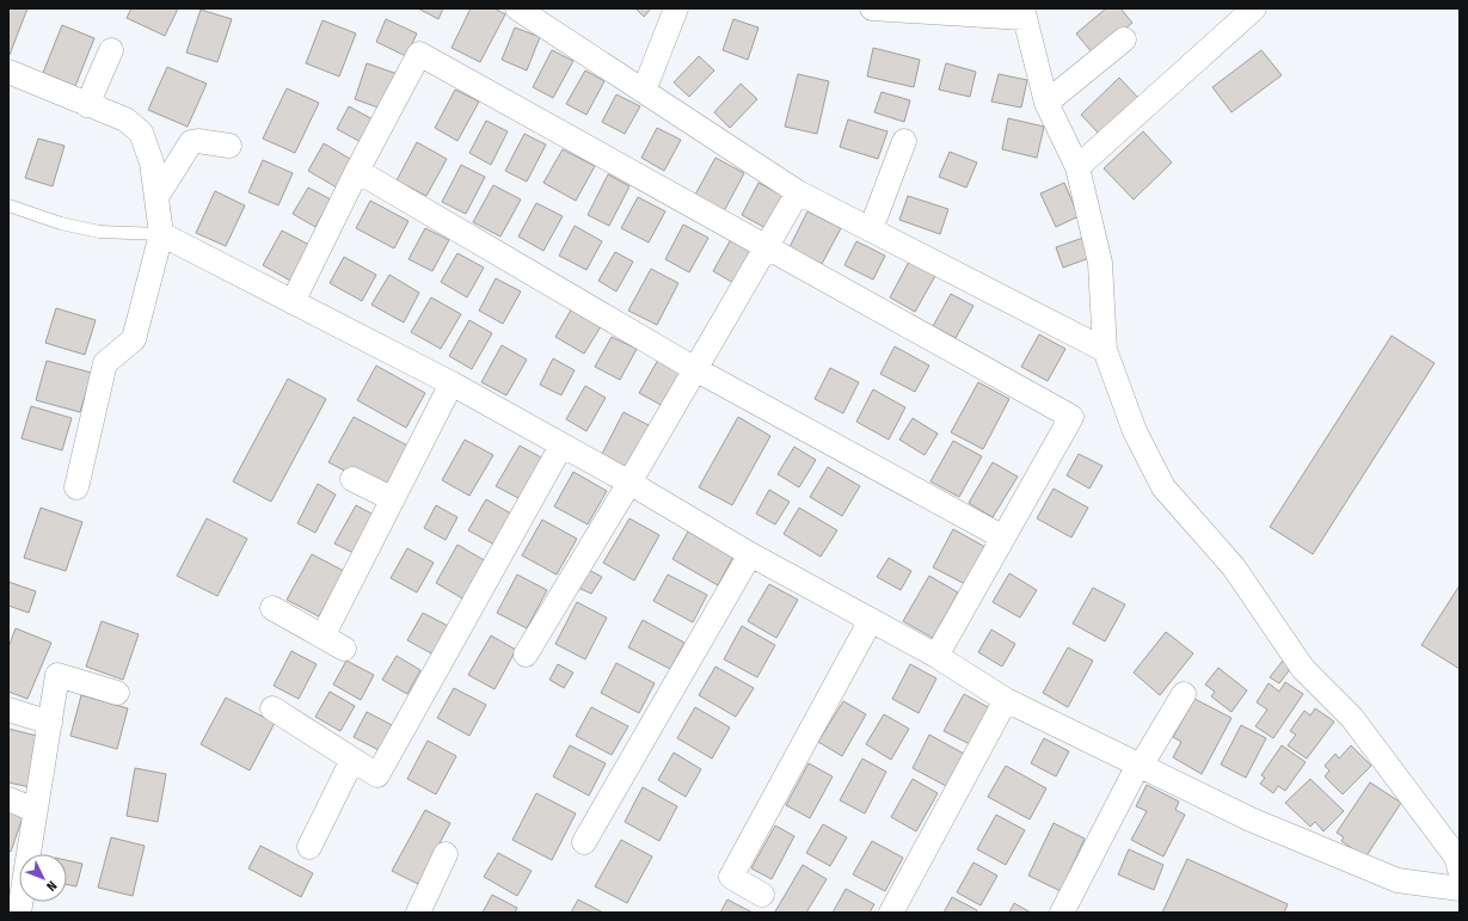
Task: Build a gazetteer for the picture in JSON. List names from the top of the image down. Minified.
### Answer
{"north":"bottom right"}
